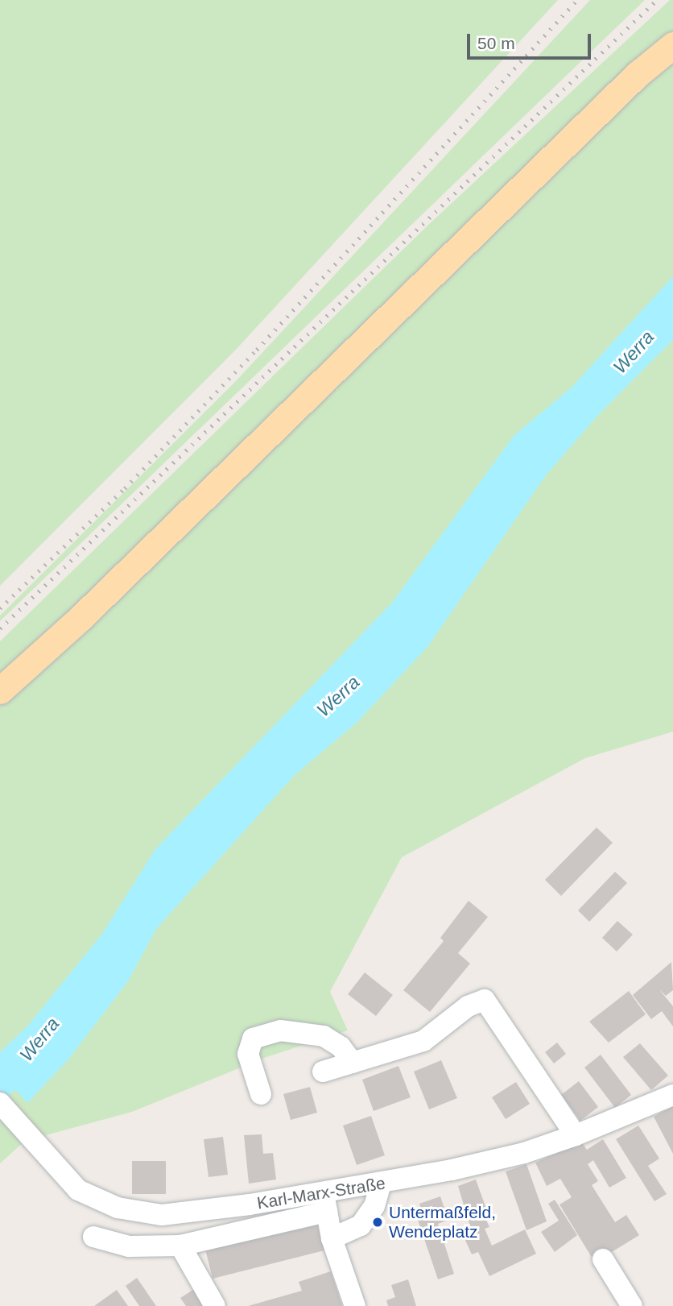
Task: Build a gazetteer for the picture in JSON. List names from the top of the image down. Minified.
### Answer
{"streets":{"street":["Karl-Marx-Straße"]},"water":["Werra"],"places":["Untermaßfeld, Wendeplatz"],"scale_bar":"50 m"}
